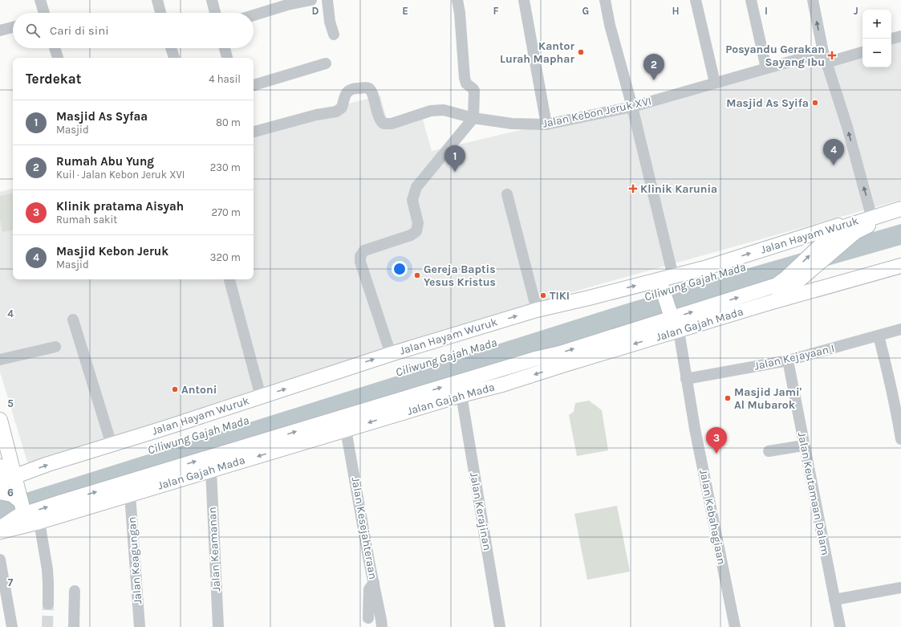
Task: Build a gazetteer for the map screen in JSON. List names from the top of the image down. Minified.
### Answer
{"streets":{"main road":["Jalan Hayam Wuruk","Jalan Gajah Mada"],"street":["Jalan Kebon Jeruk XVI","Jalan Kejayaan I","Jalan Keutamaan Dalam","Jalan Kerajinan","Jalan Kebahagiaan","Jalan Kesejahteraan","Jalan Keamanan","Jalan Keagungan"]},"crossings":[["Jalan Hayam Wuruk","Jalan Gajah Mada"],["Jalan Gajah Mada","Jalan Kerajinan"],["Jalan Gajah Mada","Jalan Kebahagiaan"],["Jalan Gajah Mada","Jalan Kesejahteraan"],["Jalan Gajah Mada","Jalan Keamanan"],["Jalan Gajah Mada","Jalan Keagungan"],["Jalan Kejayaan I","Jalan Keutamaan Dalam"],["Jalan Kejayaan I","Jalan Kebahagiaan"]],"water":["Ciliwung Gajah Mada"],"places":{"other":["Kantor Lurah Maphar","Masjid As Syifa","Gereja Baptis Yesus Kristus","TIKI","Antoni","Masjid Jami' Al Mubarok"],"health":["Posyandu Gerakan Sayang Ibu","Klinik Karunia"]},"page":{"map_buttons":["+","−"],"search":"Cari di sini","pins":["2","4","1","3"],"heading":["Terdekat","4 hasil"],"list":[{"mark":"1","name":"Masjid As Syfaa","note":"Masjid","value":"80 m"},{"mark":"2","name":"Rumah Abu Yung","note":"Kuil · Jalan Kebon Jeruk XVI","value":"230 m"},{"mark":"3","name":"Klinik pratama Aisyah","note":"Rumah sakit","value":"270 m"},{"mark":"4","name":"Masjid Kebon Jeruk","note":"Masjid","value":"320 m"}]},"grid":{"columns":["D","E","F","G","H","I","J"],"rows":["4","5","6","7"]}}
